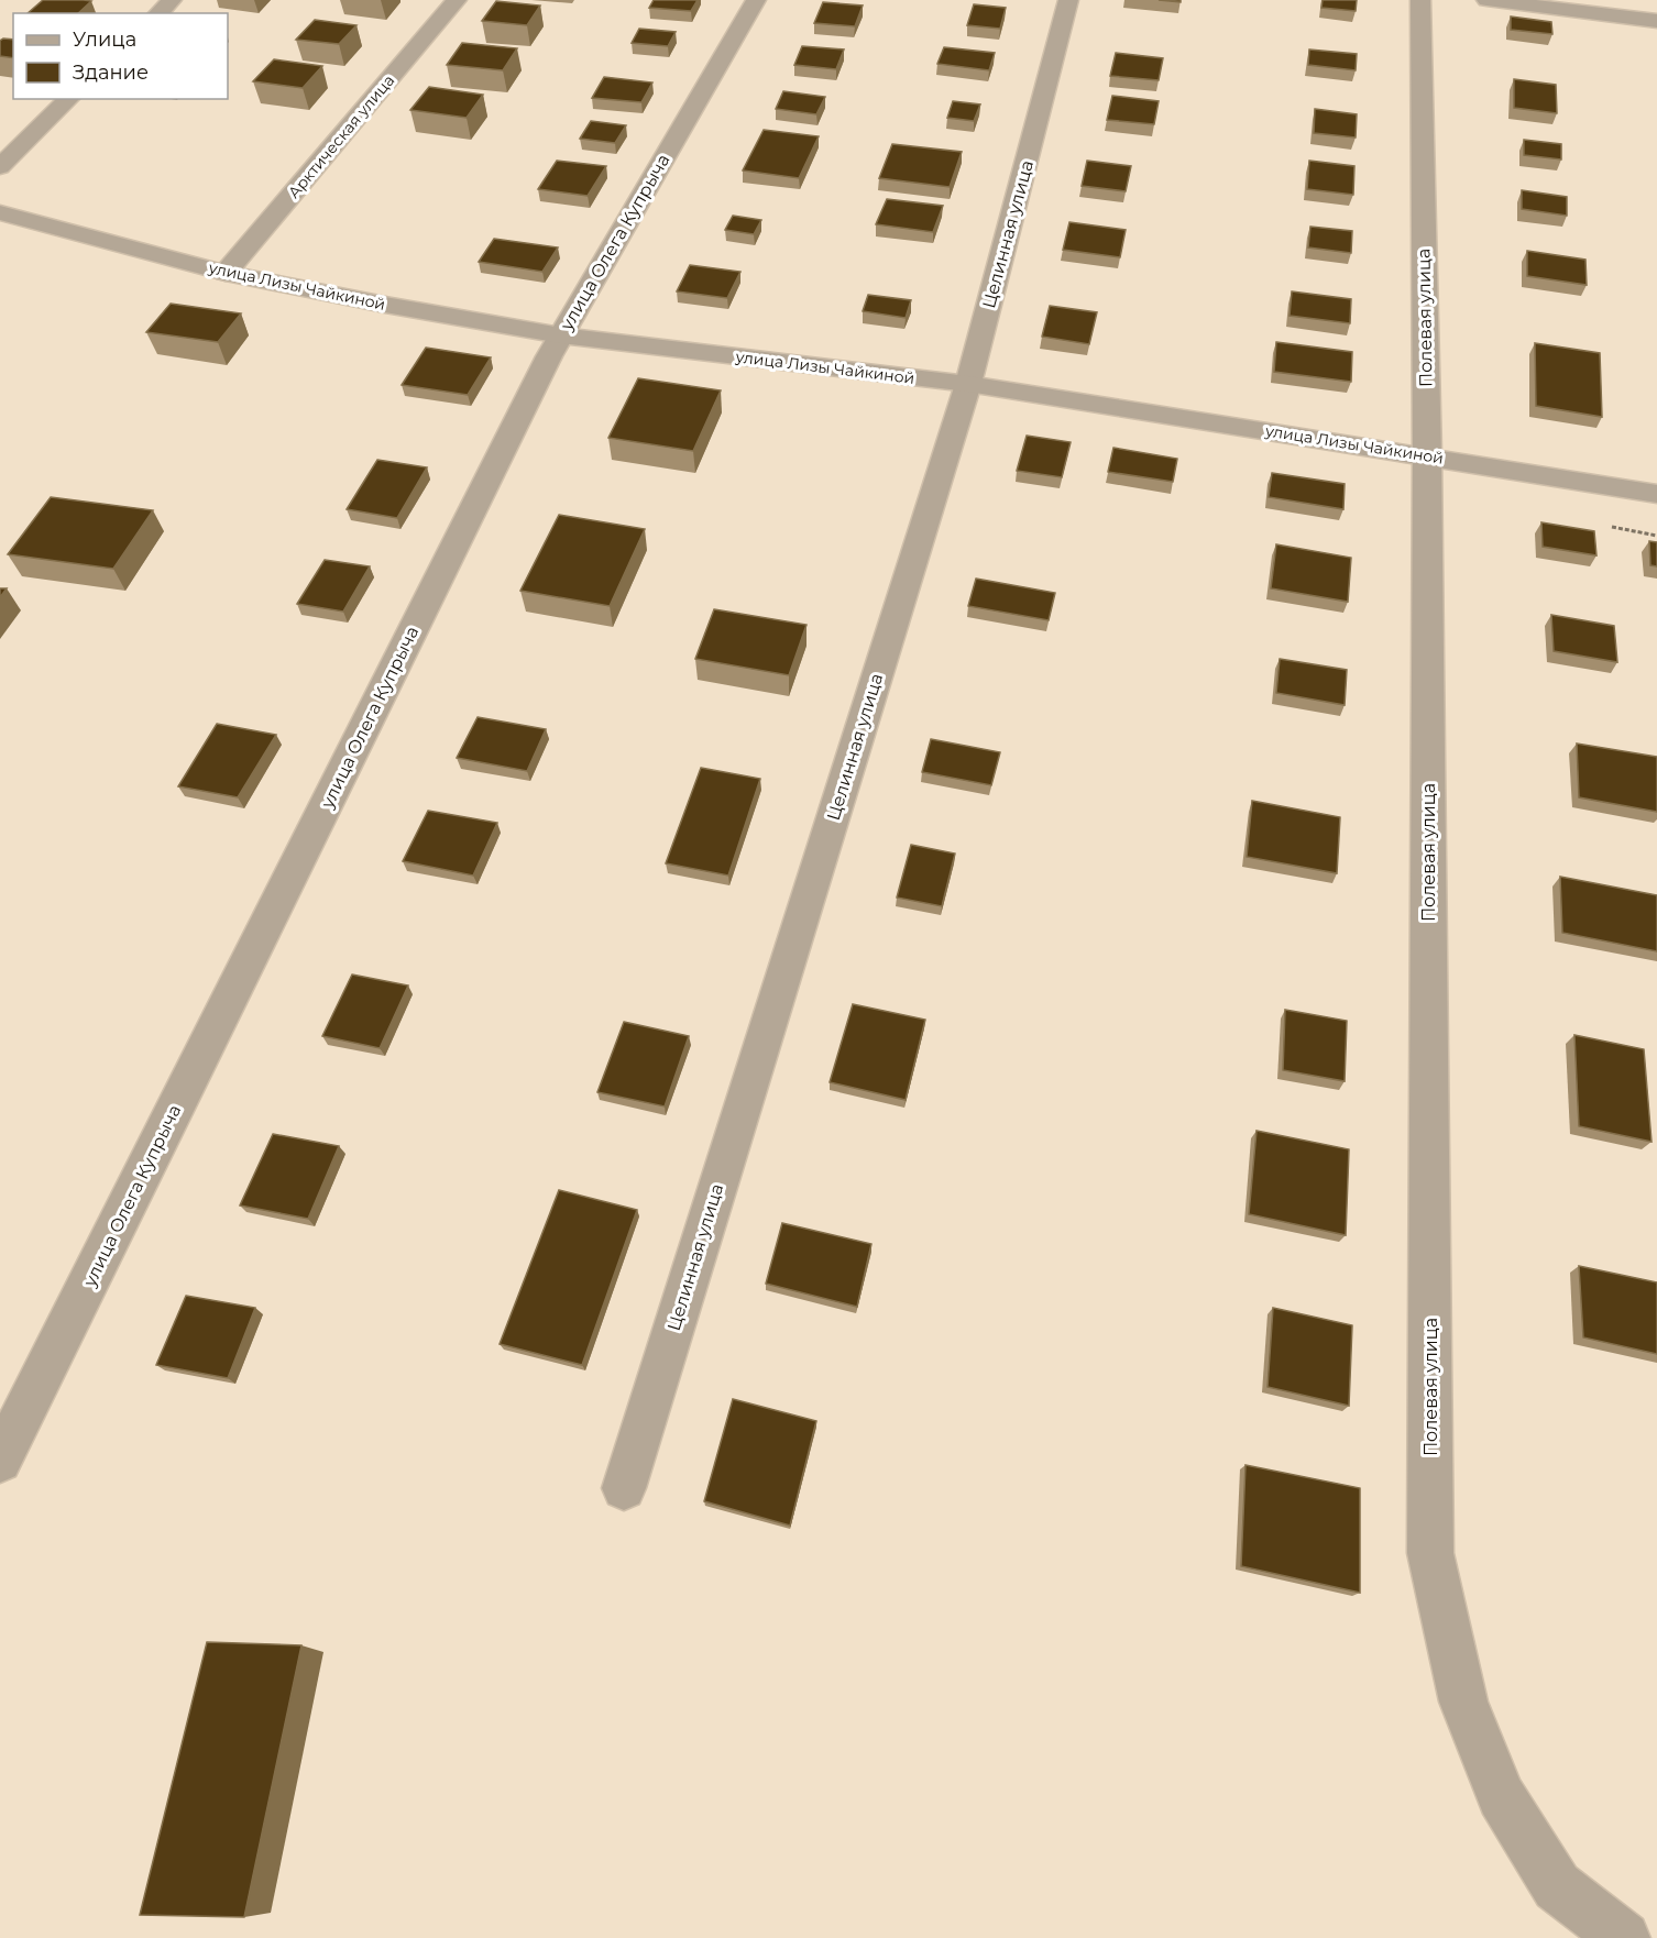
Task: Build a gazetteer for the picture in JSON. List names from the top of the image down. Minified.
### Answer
{"streets":{"street":["Арктическая улица","Целинная улица","улица Олега Купрыча","улица Лизы Чайкиной","Полевая улица"]},"crossings":[["Арктическая улица","улица Лизы Чайкиной"],["Целинная улица","улица Лизы Чайкиной"],["улица Олега Купрыча","улица Лизы Чайкиной"],["улица Лизы Чайкиной","Полевая улица"]],"legend":["Улица","Здание"]}
